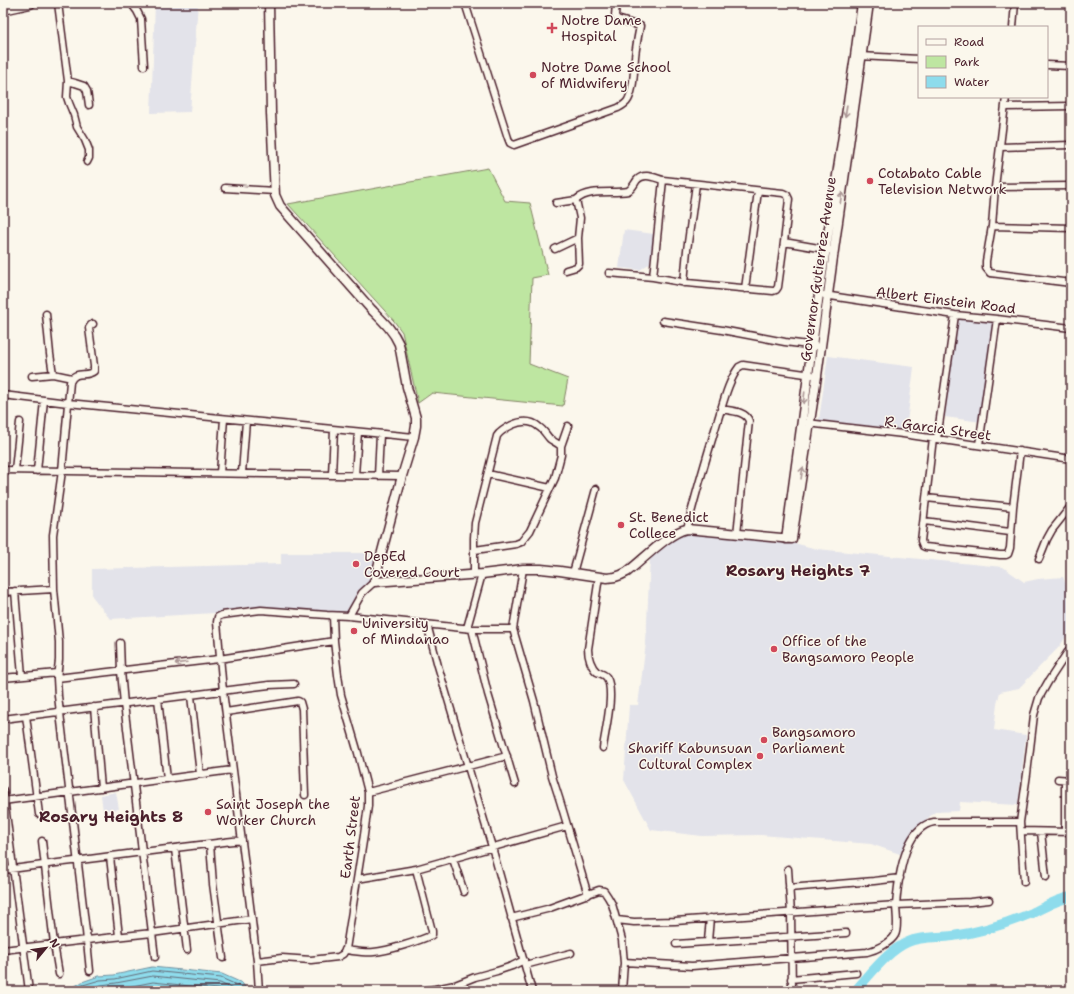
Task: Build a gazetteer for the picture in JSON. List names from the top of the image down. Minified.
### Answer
{"streets":{"street":["Governor Gutierrez Avenue","Albert Einstein Road","R. Garcia Street","Earth Street"]},"crossings":[["Governor Gutierrez Avenue","Albert Einstein Road"],["Governor Gutierrez Avenue","R. Garcia Street"]],"districts":["Rosary Heights 7","Rosary Heights 8"],"places":{"health":["Notre Dame Hospital"],"other":["Notre Dame School of Midwifery","Cotabato Cable Television Network","St. Benedict Collece","DepEd Covered Court","University of Mindanao","Office of the Bangsamoro People","Bangsamoro Parliament","Shariff Kabunsuan Cultural Complex","Saint Joseph the Worker Church"]},"legend":["Road","Park","Water"],"north":"top right"}
